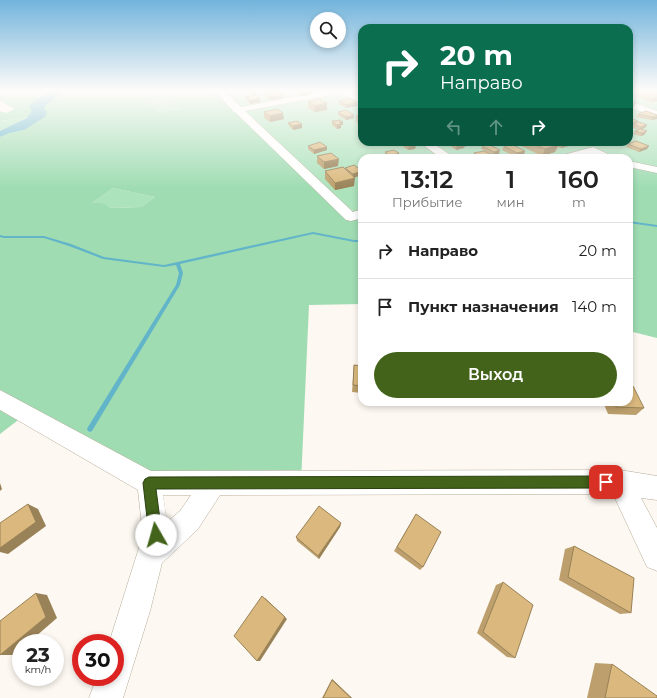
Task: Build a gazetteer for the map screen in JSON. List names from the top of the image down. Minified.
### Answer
{"page":{"turn":["20 m","Направо"],"eta":["13:12","Прибытие","1","мин","160","m"],"list":[{"name":"Направо","value":"20 m"},{"name":"Пункт назначения","value":"140 m"}],"buttons":"Выход","speed":"23 km/h","limit":"30"}}
